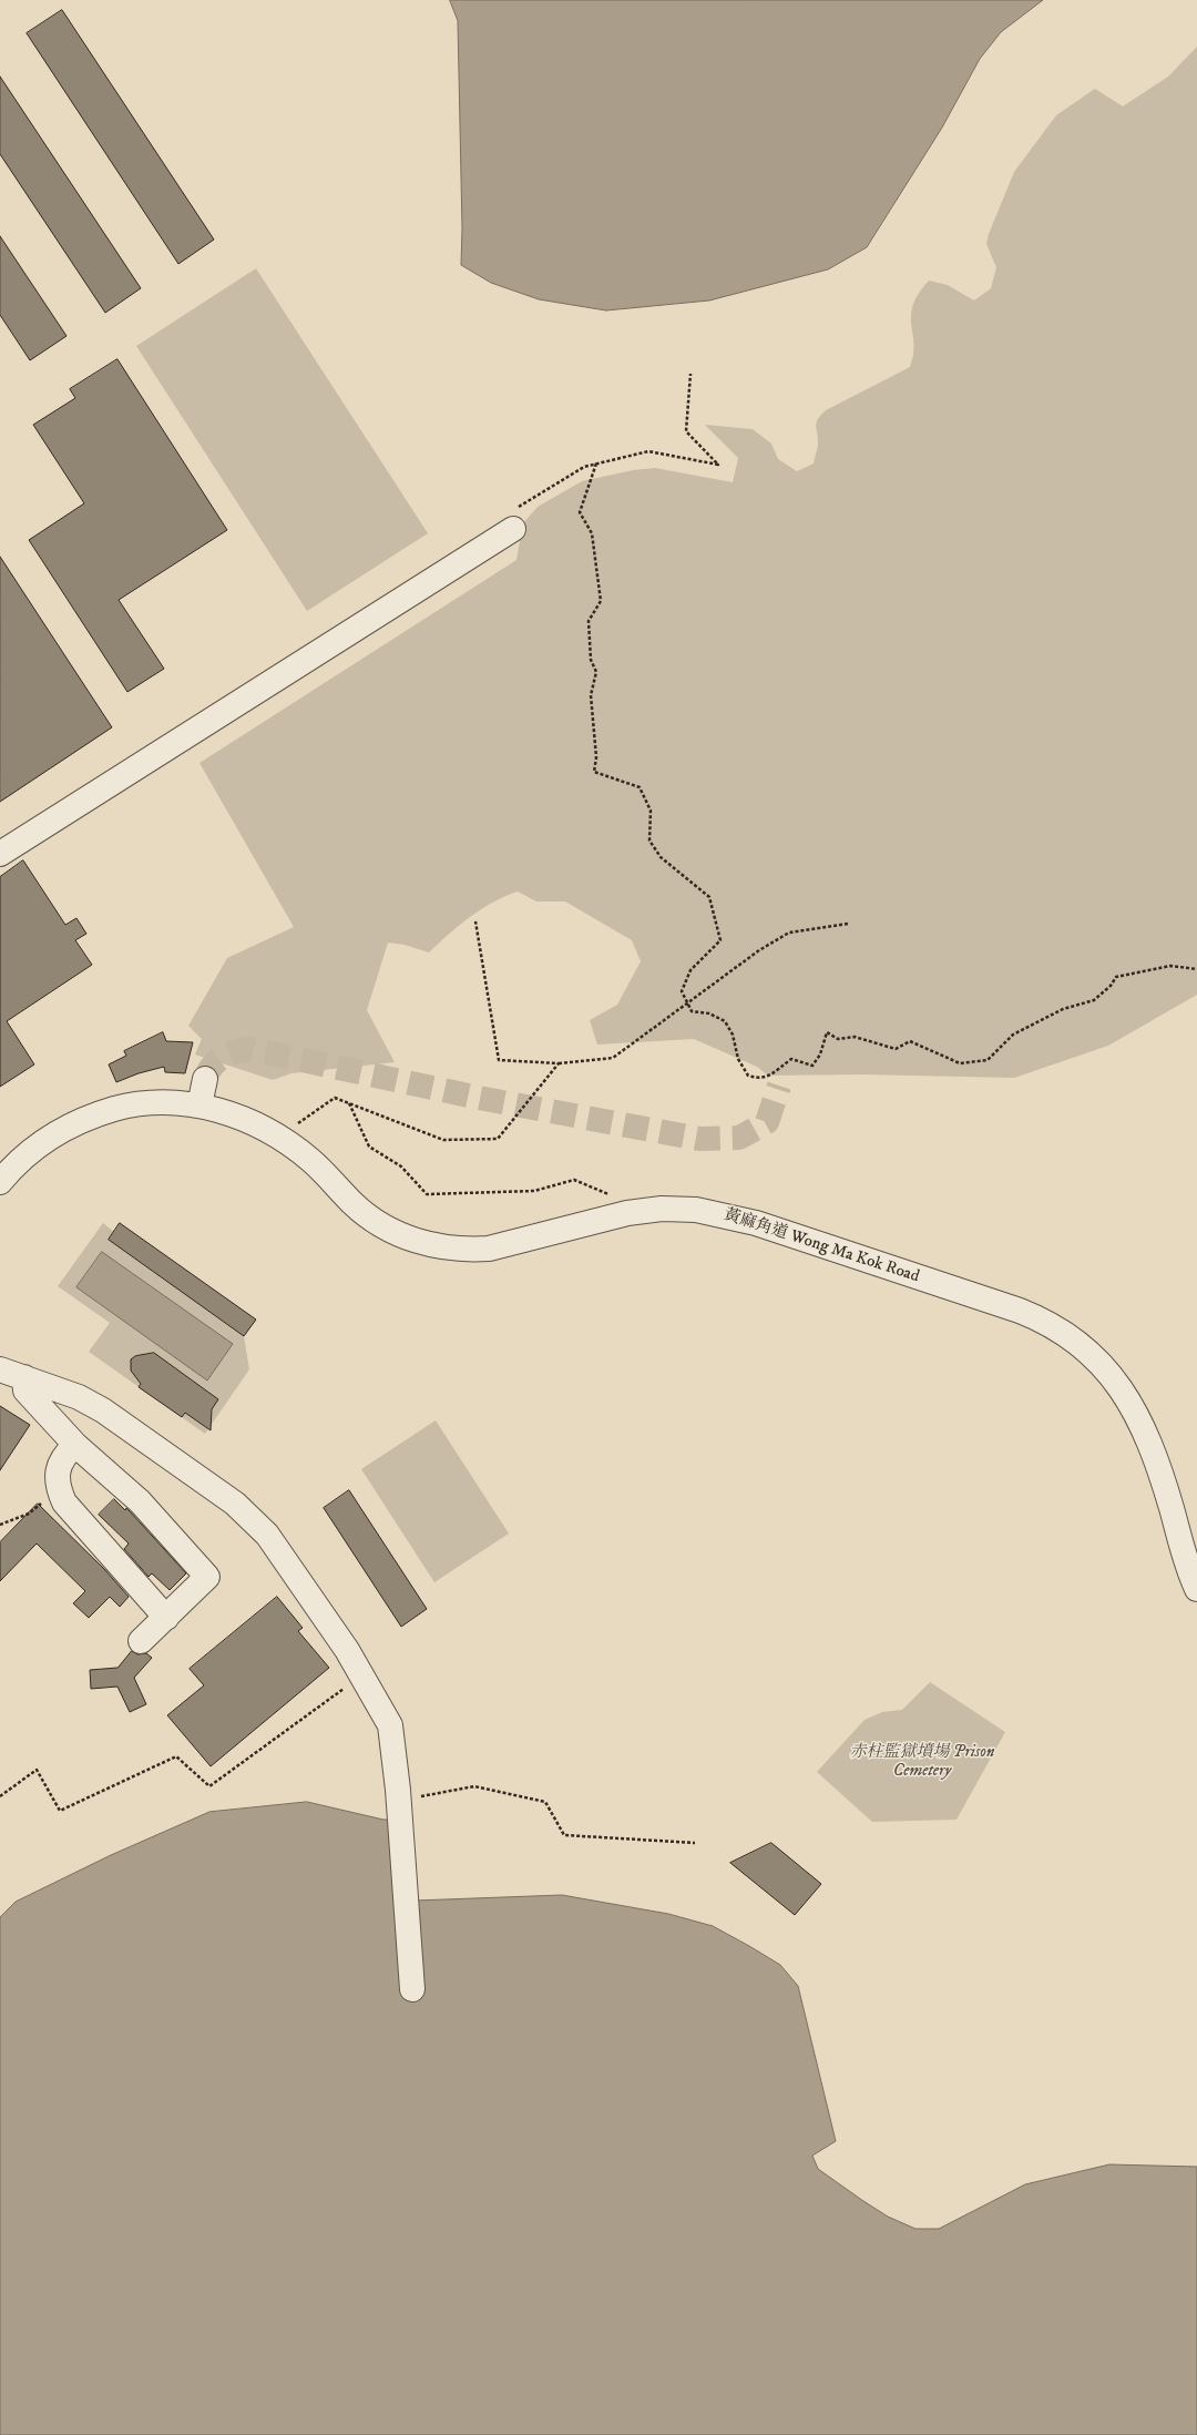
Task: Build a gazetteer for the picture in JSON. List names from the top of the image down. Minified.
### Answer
{"streets":{"street":["黃麻角道 Wong Ma Kok Road"]},"parks":["赤柱監獄墳場 Prison Cemetery"]}
